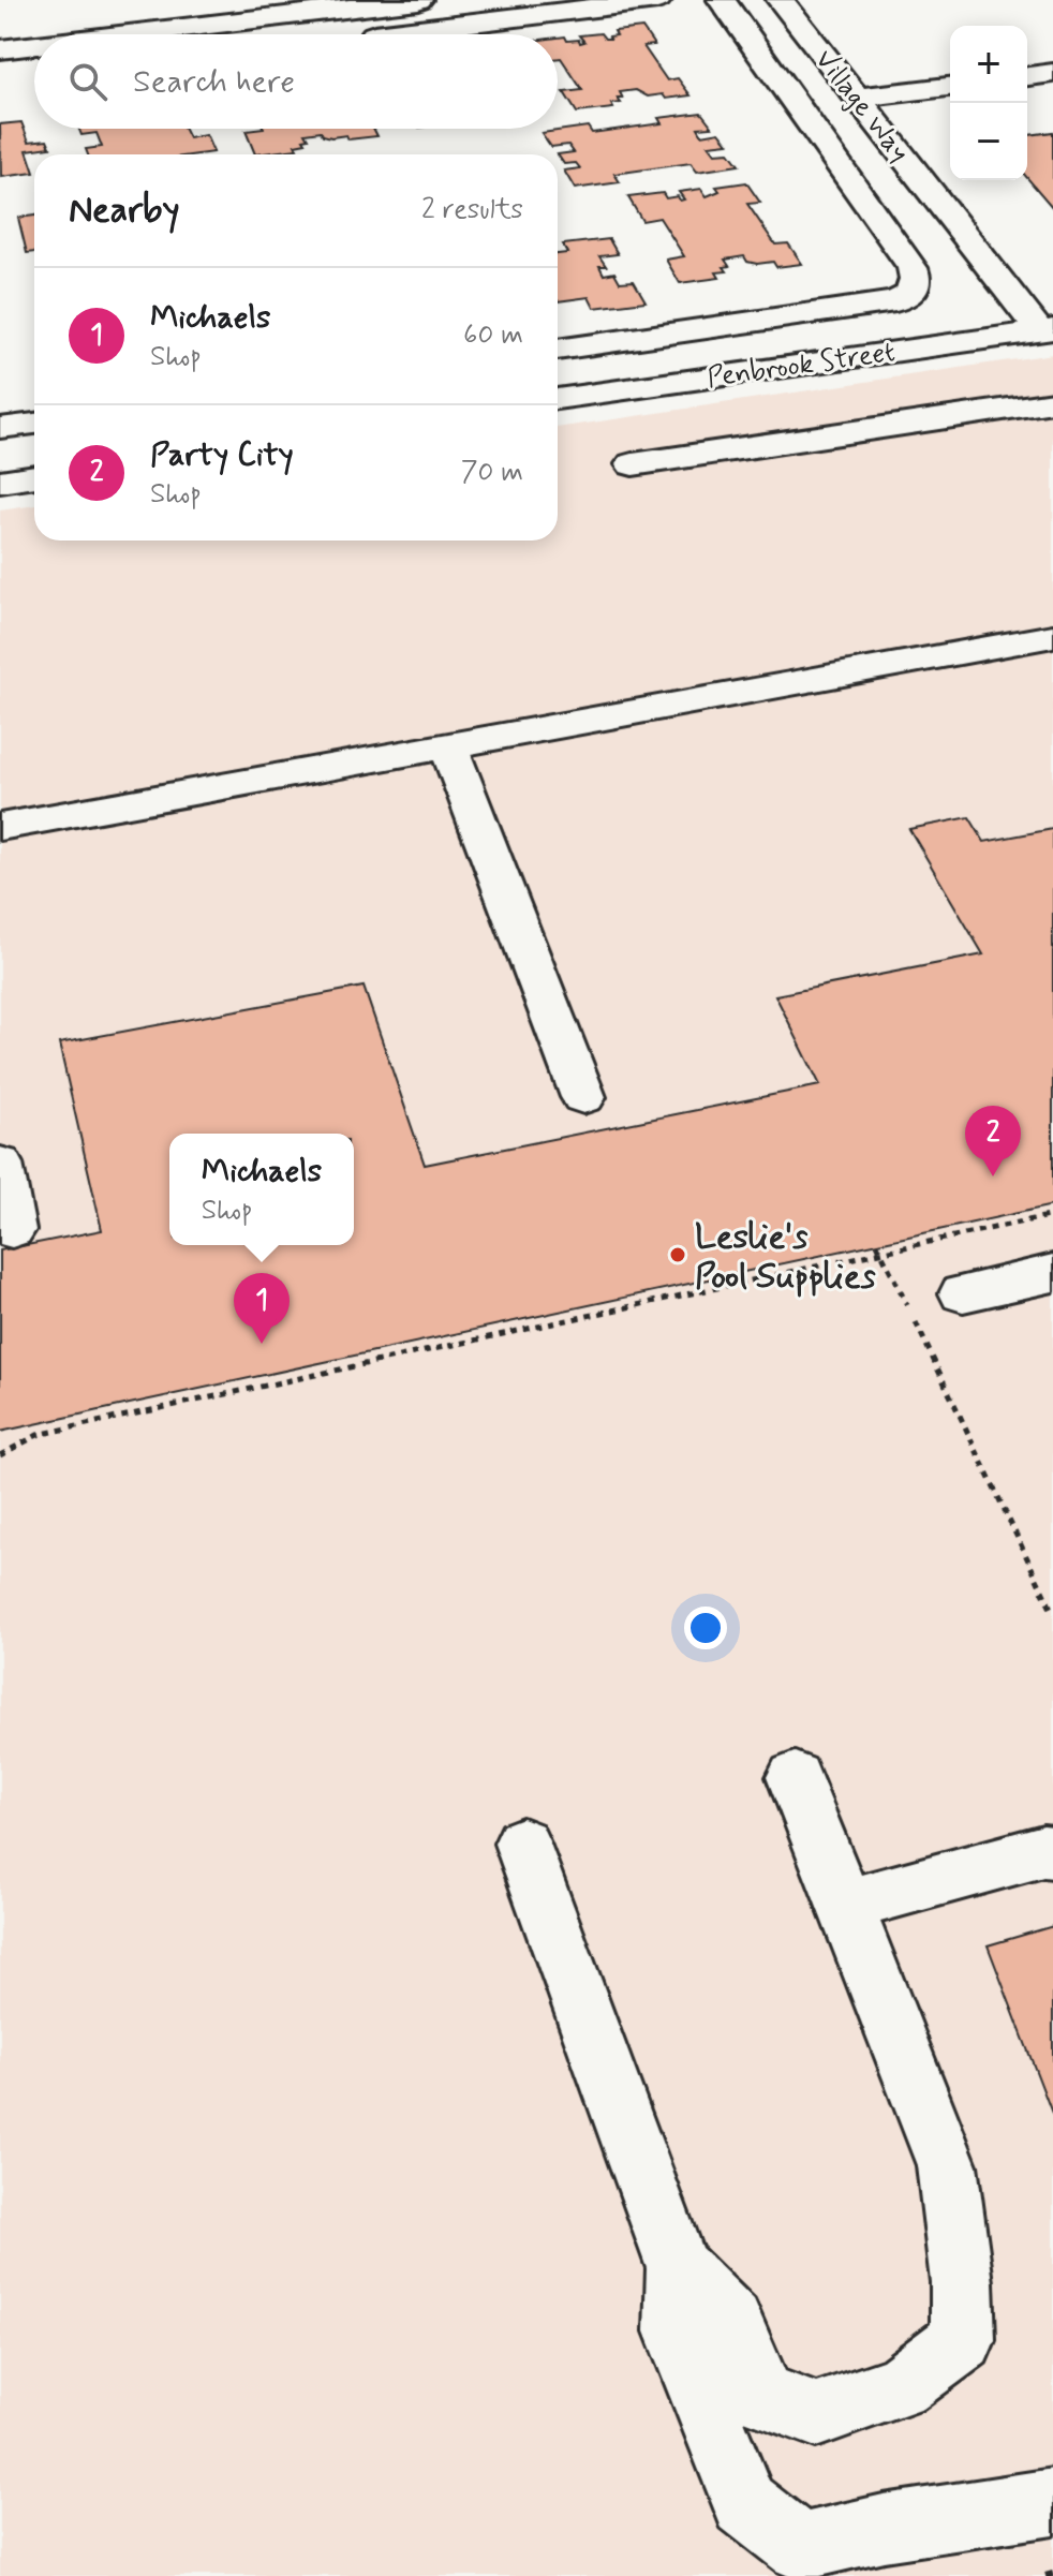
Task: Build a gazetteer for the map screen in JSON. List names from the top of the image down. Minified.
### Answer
{"streets":{"street":["Village Way","Penbrook Street"]},"crossings":[["Village Way","Penbrook Street"]],"places":["Leslie's Pool Supplies"],"page":{"map_buttons":["+","−"],"search":"Search here","heading":["Nearby","2 results"],"list":[{"mark":"1","name":"Michaels","note":"Shop","value":"60 m"},{"mark":"2","name":"Party City","note":"Shop","value":"70 m"}],"pins":["2","1"],"popup":["Michaels","Shop"]}}
